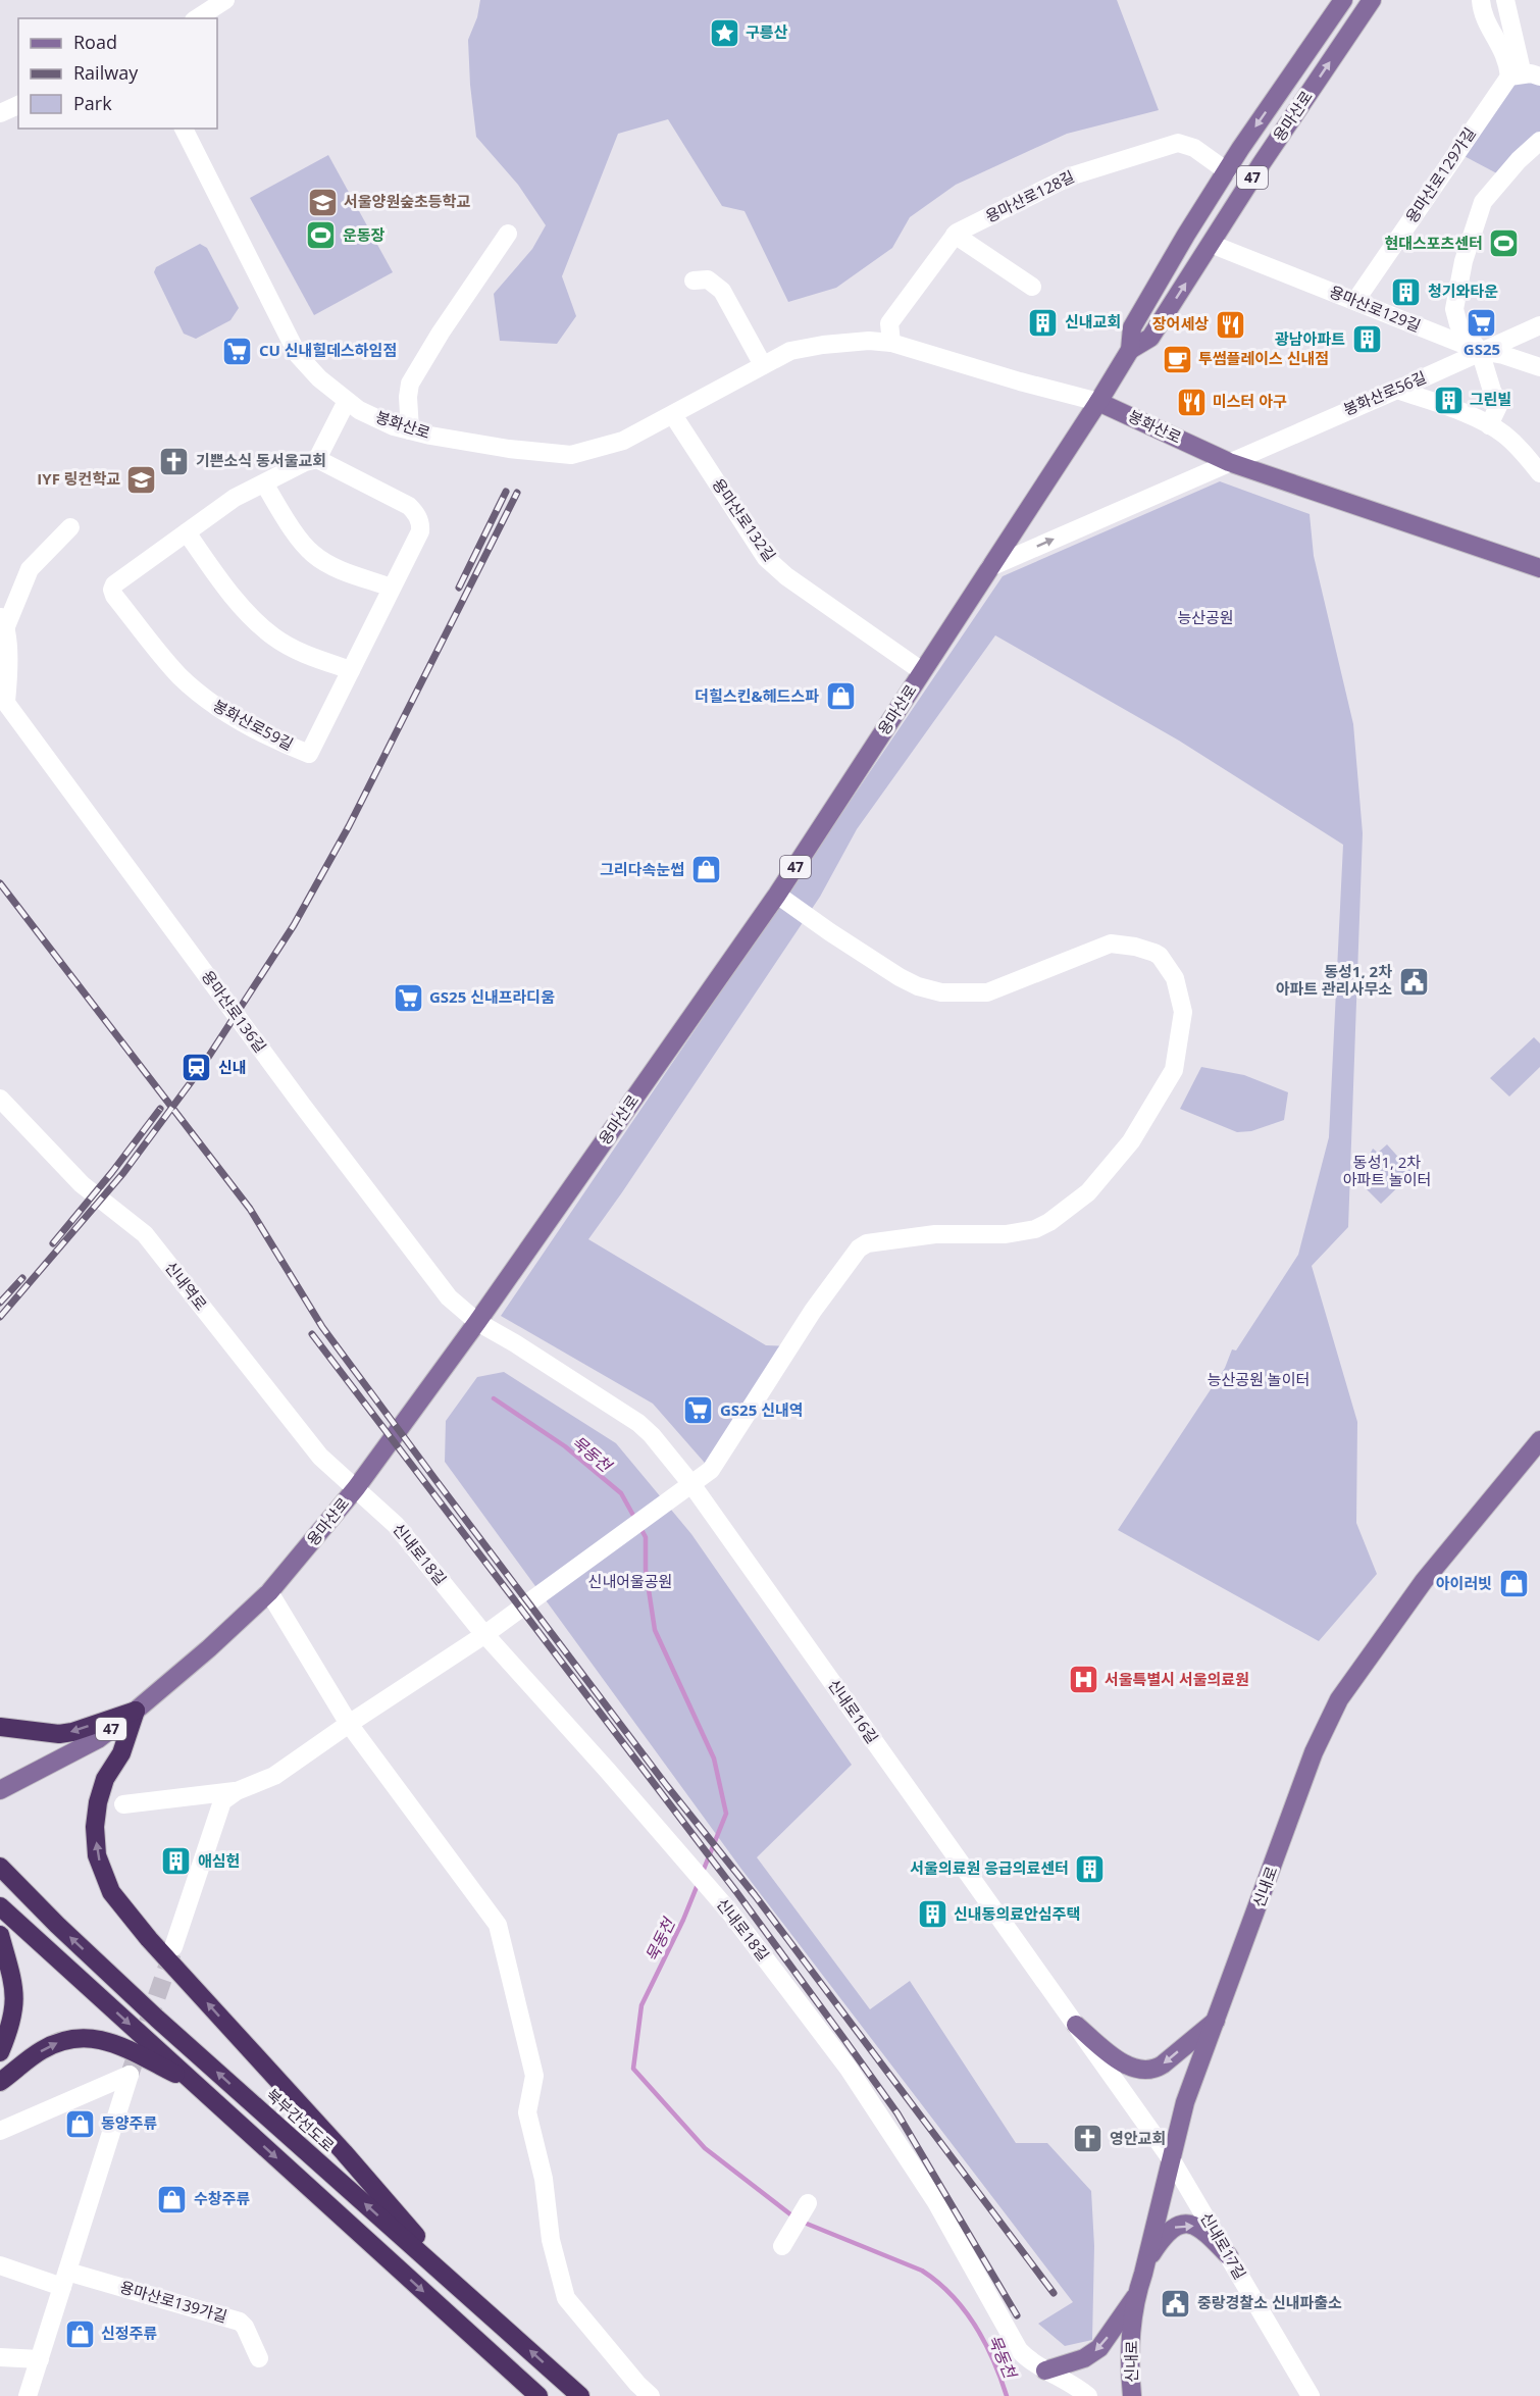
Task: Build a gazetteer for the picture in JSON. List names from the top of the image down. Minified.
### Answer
{"streets":{"highway":["북부간선도로"],"main road":["용마산로","47","봉화산로","신내로"],"street":["용마산로129가길","용마산로128길","용마산로129길","봉화산로56길","용마산로132길","봉화산로59길","용마산로136길","신내역로","신내로18길","신내로16길","신내로17길","용마산로139가길"]},"crossings":[["용마산로","용마산로128길"],["용마산로","용마산로129길"],["용마산로","봉화산로56길"],["용마산로","봉화산로"],["용마산로","용마산로132길"],["용마산로","용마산로136길"],["용마산로","신내역로"],["용마산로","신내로18길"],["용마산로","신내로16길"],["용마산로129가길","용마산로129길"],["용마산로128길","봉화산로"],["용마산로129길","봉화산로56길"],["봉화산로56길","봉화산로"],["봉화산로","용마산로132길"],["용마산로136길","신내로16길"],["신내역로","신내로18길"],["신내로16길","신내로"],["신내로16길","신내로17길"],["신내로","신내로17길"]],"one_way":["봉화산로56길"],"water":["묵동천"],"parks":["능산공원","동성1, 2차 아파트 놀이터","능산공원 놀이터","신내어울공원"],"places":{"place":["구릉산"],"school or university":["서울양원숲초등학교","IYF 링컨학교"],"sports":["운동장","현대스포츠센터"],"building":["청기와타운","신내교회","광남아파트","그린빌","애심헌","서울의료원 응급의료센터","신내동의료안심주택"],"supermarket":["GS25","CU 신내힐데스하임점","GS25 신내프라디움","GS25 신내역"],"restaurant":["장어세상","미스터 아구"],"cafe":["투썸플레이스 신내점"],"church":["기쁜소식 동서울교회","영안교회"],"shop":["더힐스킨&헤드스파","그리다속눈썹","아이러빗","동양주류","수창주류","신정주류"],"public building":["동성1, 2차 아파트 관리사무소","중랑경찰소 신내파출소"],"station":["신내"],"hospital":["서울특별시 서울의료원"]},"legend":["Road","Railway","Park"]}
